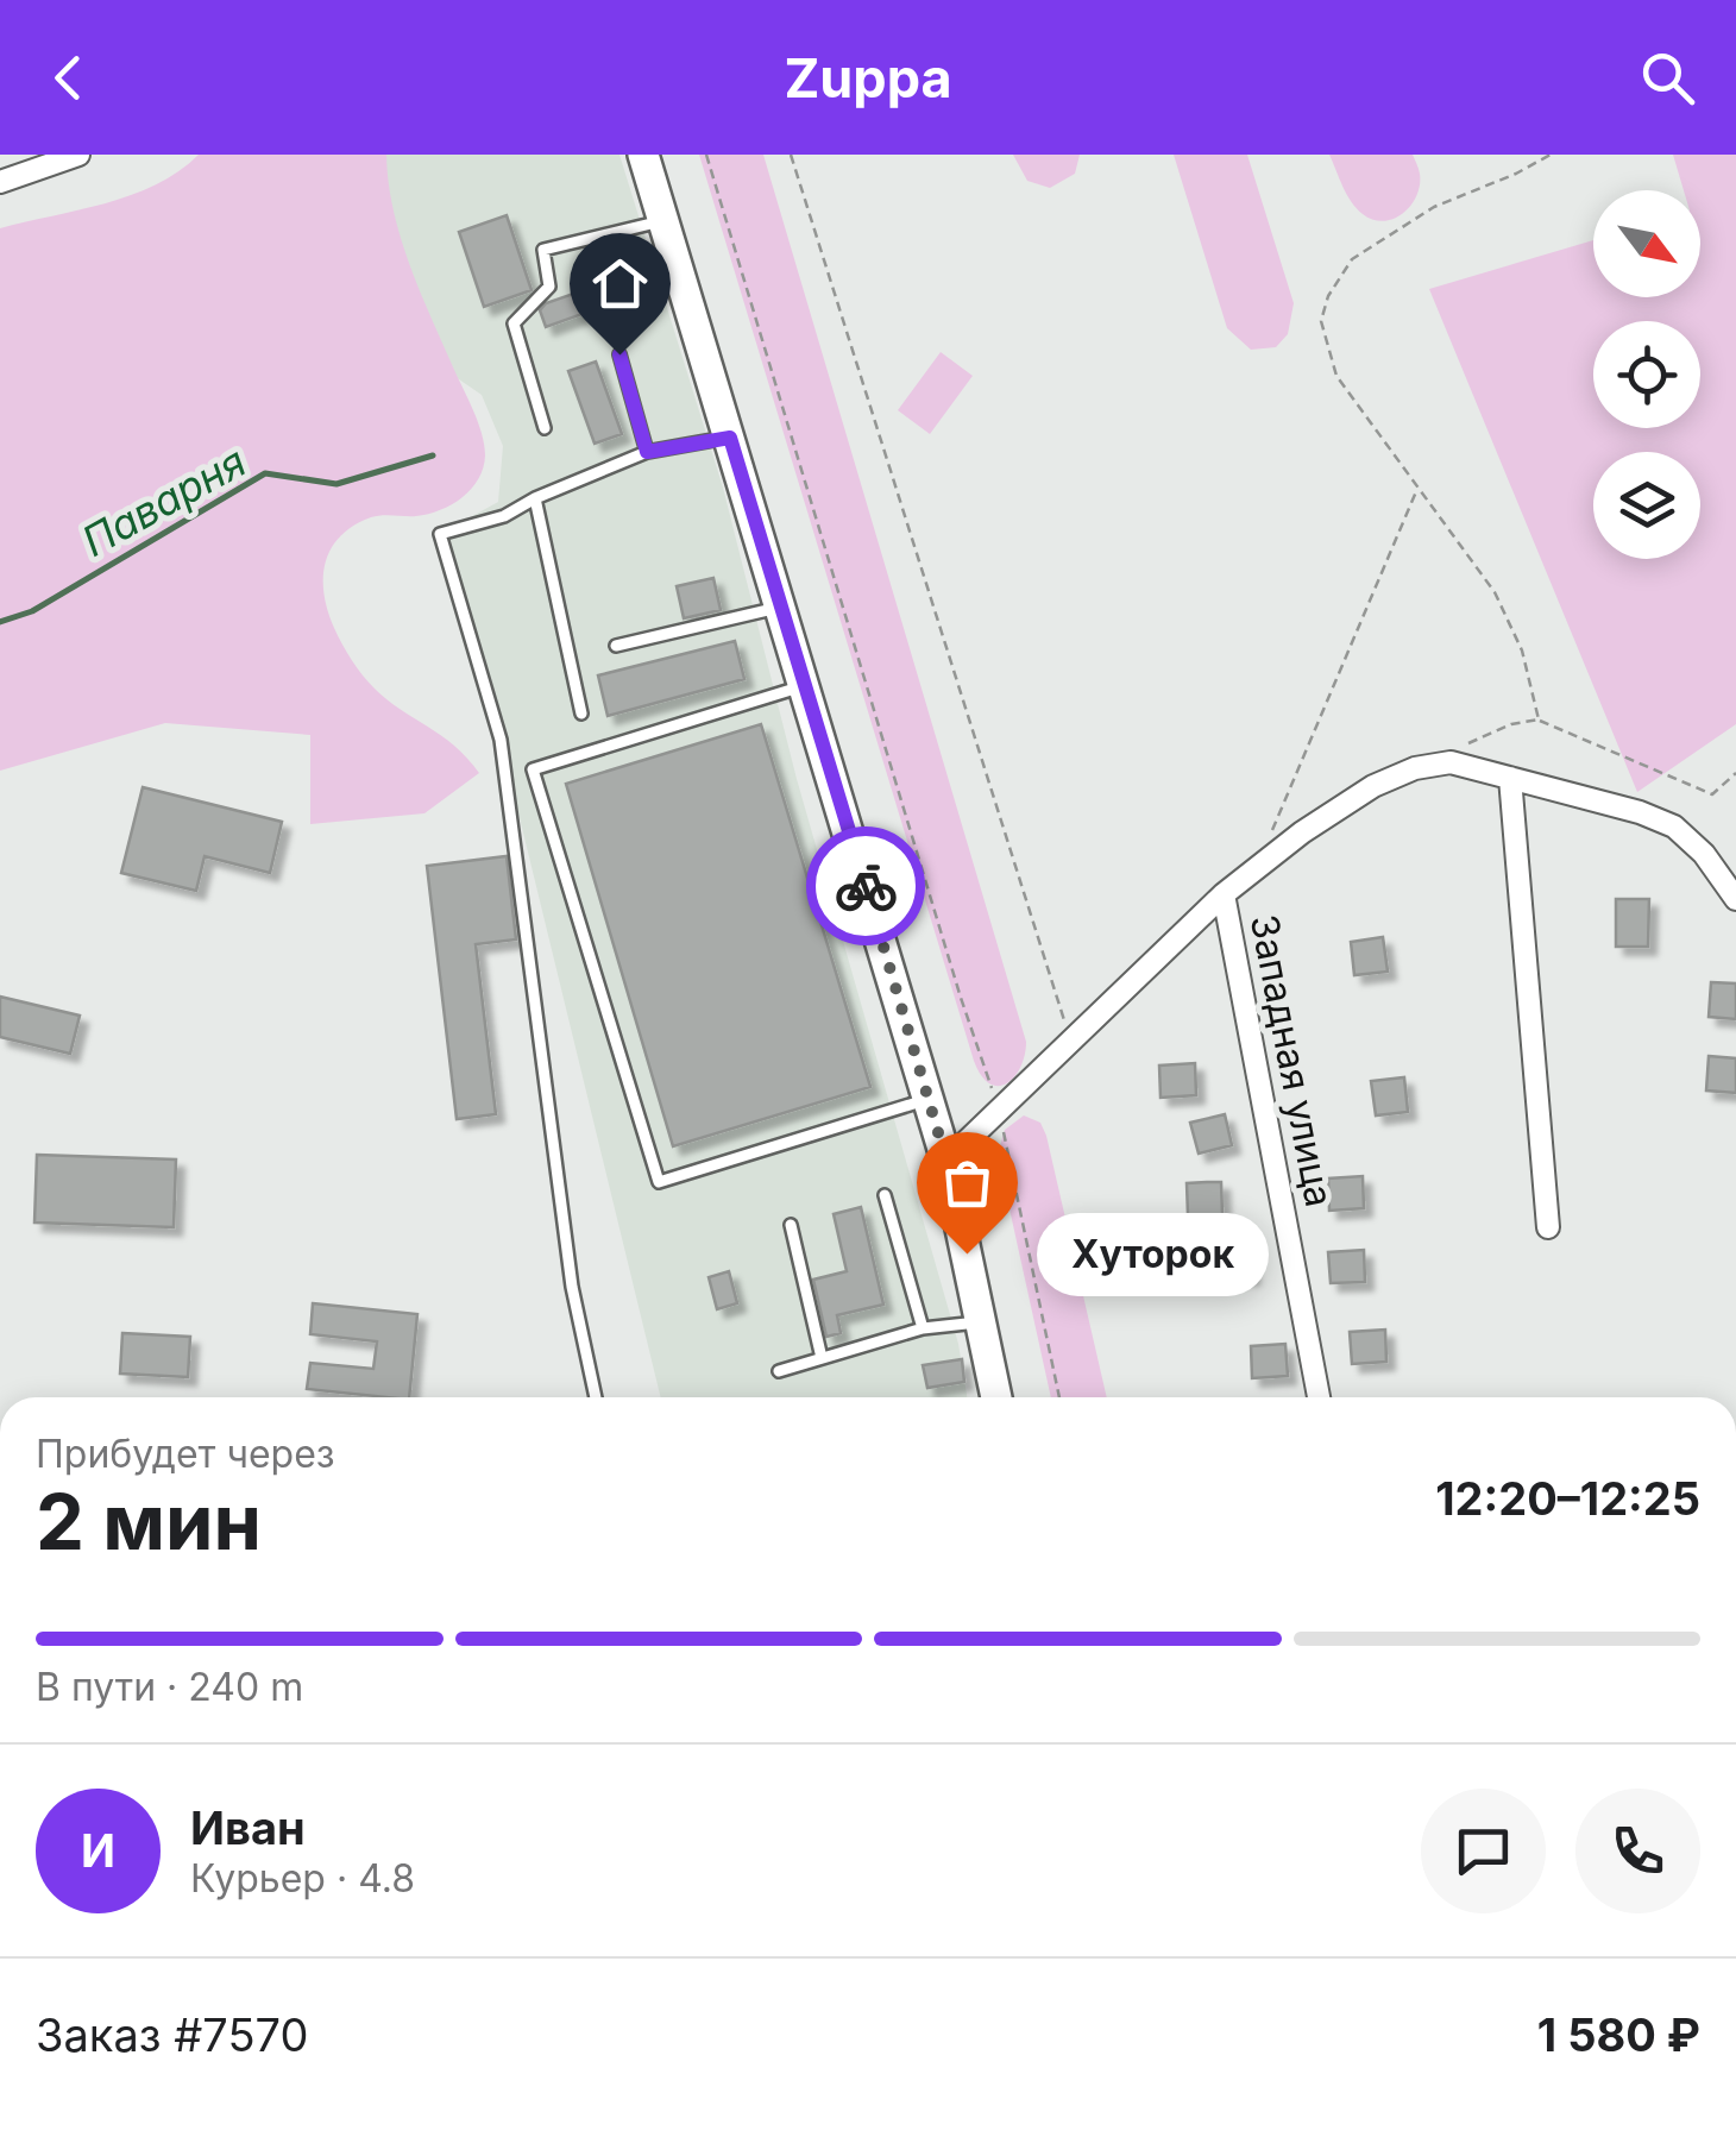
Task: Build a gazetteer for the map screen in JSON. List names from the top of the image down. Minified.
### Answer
{"streets":{"street":["Западная улица"]},"water":["Паварня"],"places":["Хуторок"],"north":"bottom right","page":{"header":"Zuppa","bubble":"Хуторок","heading":["2 мин","Прибудет через","12:20–12:25"],"panel":["Иван","Курьер · 4.8","Заказ #7570","1 580 ₽"],"bar":"В пути · 240 m","round":"И"}}
